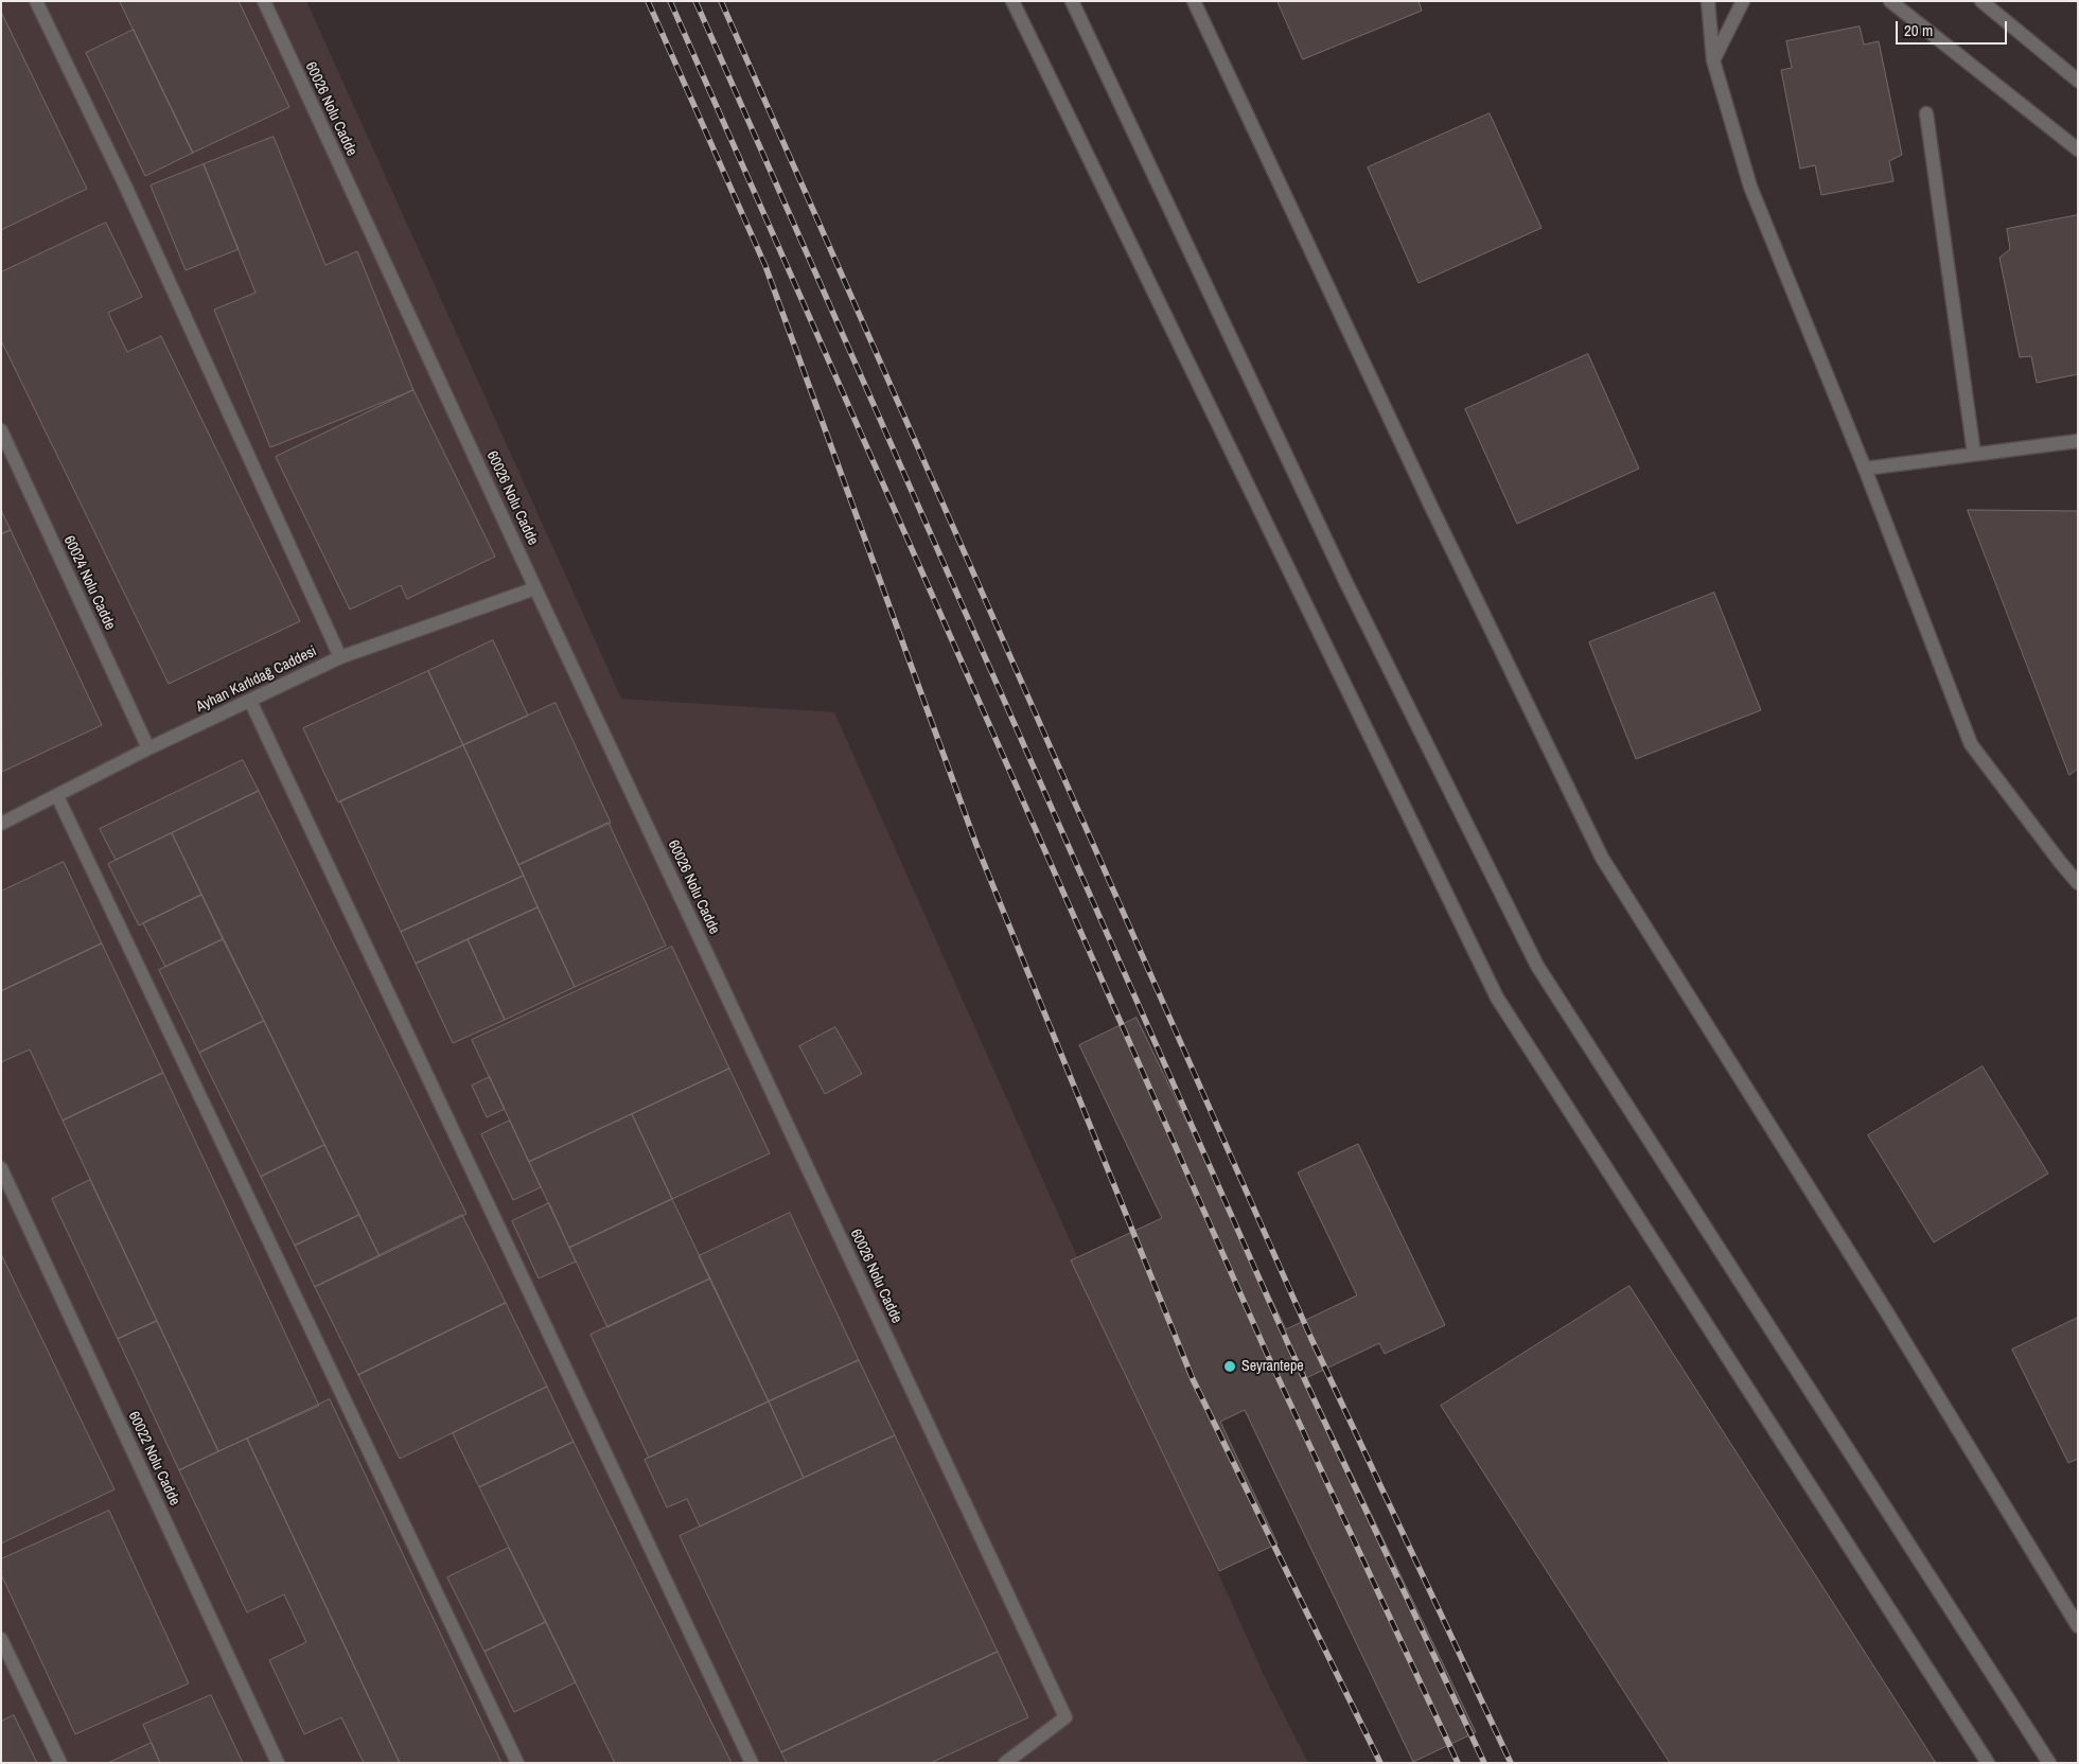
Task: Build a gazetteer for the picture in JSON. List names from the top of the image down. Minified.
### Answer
{"streets":{"street":["60026 Nolu Cadde","60024 Nolu Cadde","Ayhan Karlıdağ Caddesi","60022 Nolu Cadde"]},"crossings":[["60026 Nolu Cadde","Ayhan Karlıdağ Caddesi"],["60024 Nolu Cadde","Ayhan Karlıdağ Caddesi"]],"places":["Seyrantepe"],"scale_bar":"20 m"}
